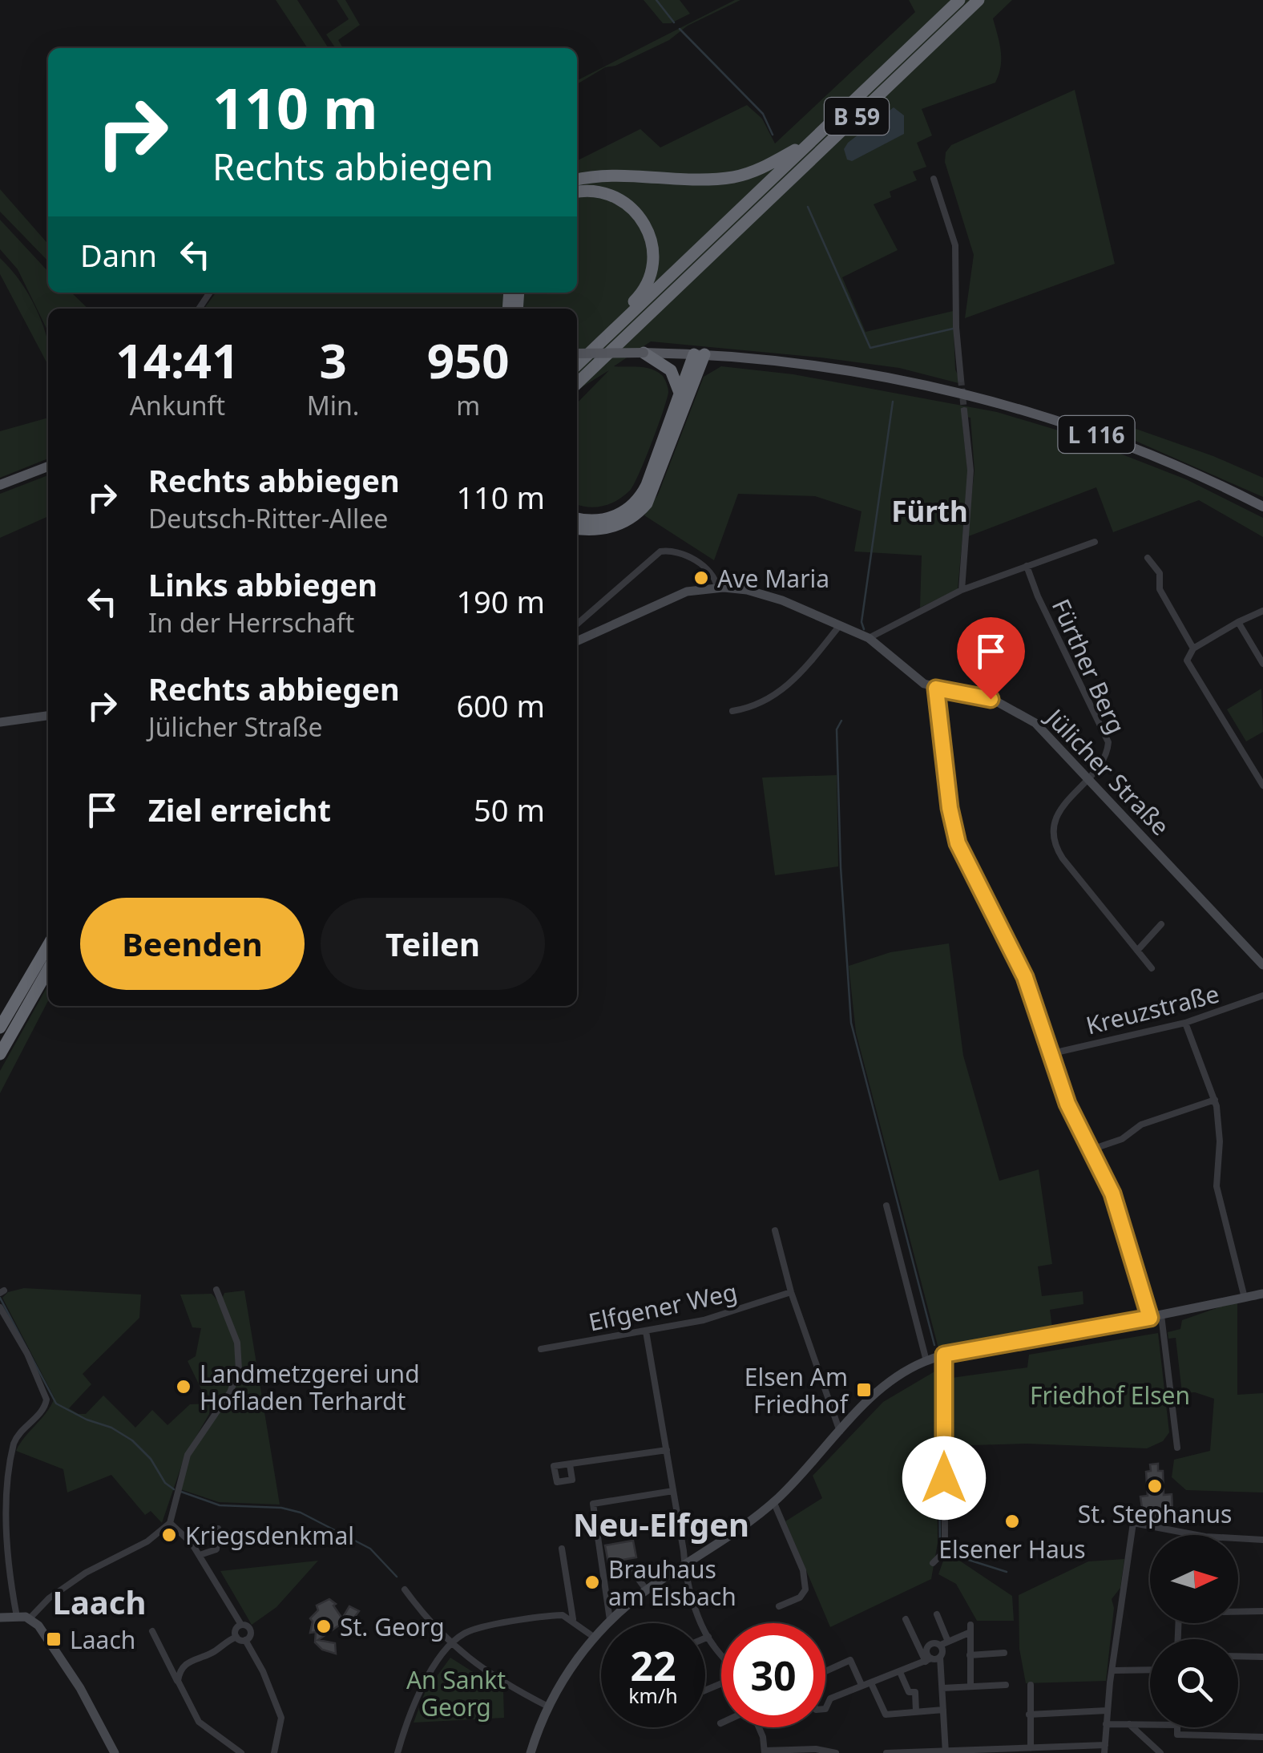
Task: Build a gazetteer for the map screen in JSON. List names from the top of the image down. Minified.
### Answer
{"streets":{"highway":["B 59"],"main road":["L 116"],"street":["Fürther Berg","Jülicher Straße","Kreuzstraße","Elfgener Weg"]},"crossings":[["Fürther Berg","Jülicher Straße"]],"districts":["Fürth","Neu-Elfgen","Laach"],"parks":["Friedhof Elsen","An Sankt Georg"],"places":{"other":["Ave Maria","Landmetzgerei und Hofladen Terhardt","St. Stephanus","Elsener Haus","Kriegsdenkmal","Brauhaus am Elsbach","St. Georg"],"transit":["Elsen Am Friedhof","Laach"]},"north":"right","page":{"turn":["110 m","Rechts abbiegen"],"then":"Dann","eta":["14:41","Ankunft","3","Min.","950","m"],"list":[{"name":"Rechts abbiegen","note":"Deutsch-Ritter-Allee","value":"110 m"},{"name":"Links abbiegen","note":"In der Herrschaft","value":"190 m"},{"name":"Rechts abbiegen","note":"Jülicher Straße","value":"600 m"},{"name":"Ziel erreicht","value":"50 m"}],"buttons":["Beenden","Teilen"],"speed":"22 km/h","limit":"30"}}
